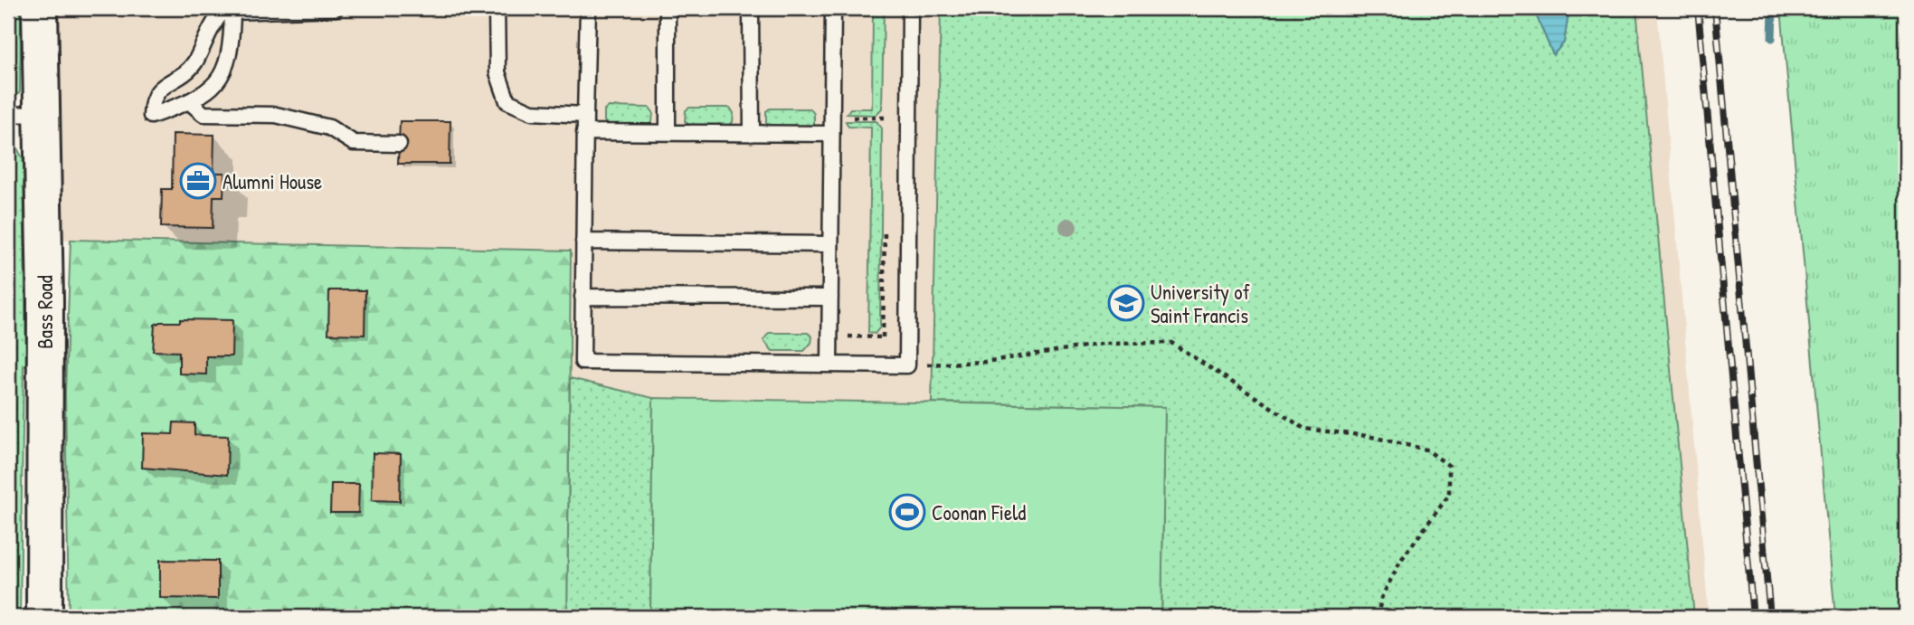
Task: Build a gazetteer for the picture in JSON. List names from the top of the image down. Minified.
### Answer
{"streets":{"main road":["Bass Road"]},"places":{"office":["Alumni House"],"school or university":["University of Saint Francis"],"sports":["Coonan Field"]}}
